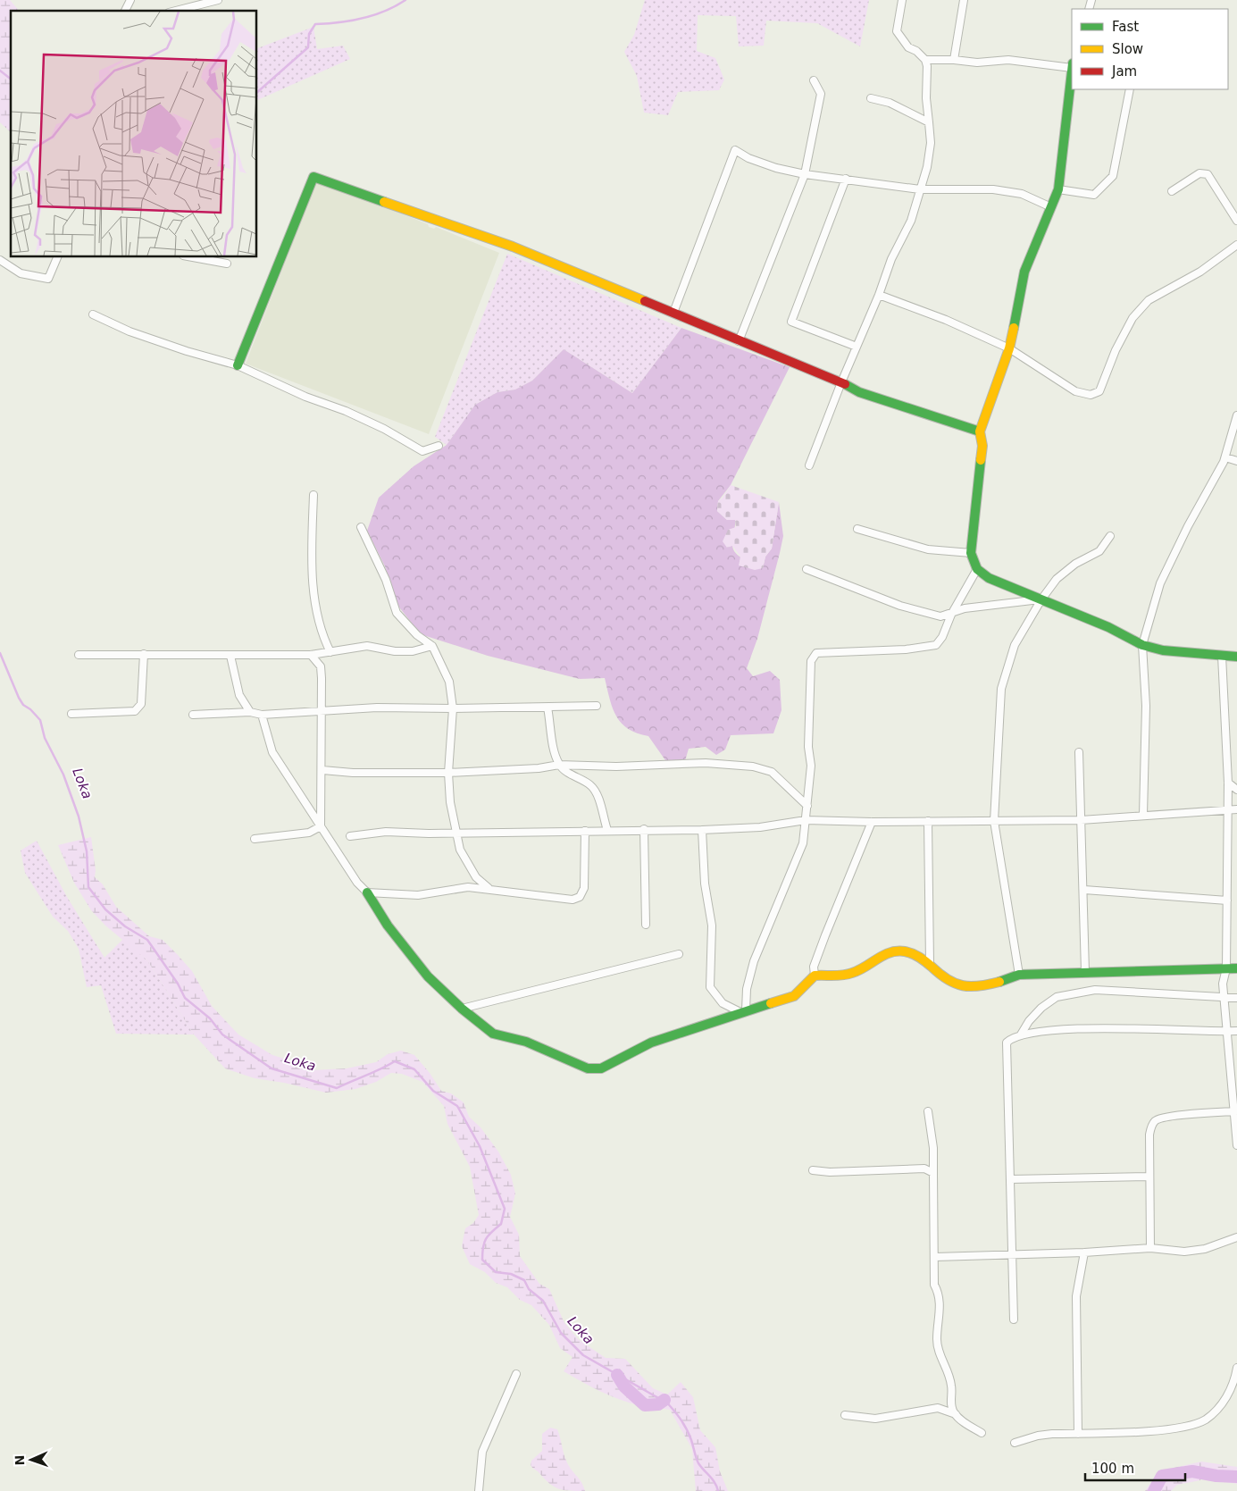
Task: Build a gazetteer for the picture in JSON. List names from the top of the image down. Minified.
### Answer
{"water":["Loka"],"legend":["Fast","Slow","Jam"],"scale_bar":"100 m","north":"left"}
